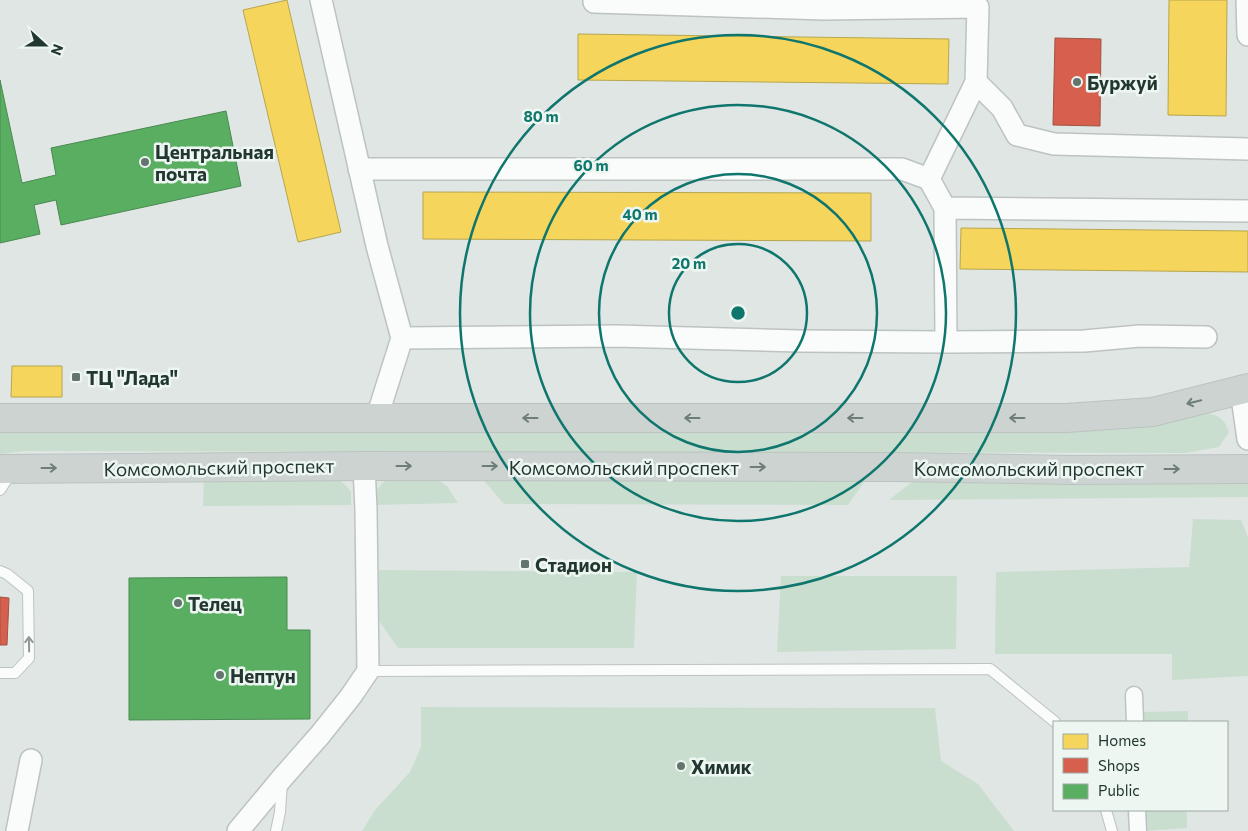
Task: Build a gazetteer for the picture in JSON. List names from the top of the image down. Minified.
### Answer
{"streets":{"main road":["Комсомольский проспект"]},"places":{"other":["Буржуй","Центральная почта","Телец","Нептун","Химик"],"transit":["ТЦ \"Лада\"","Стадион"]},"legend":["Homes","Shops","Public"],"north":"right","rings":["80 m","60 m","40 m","20 m"]}
